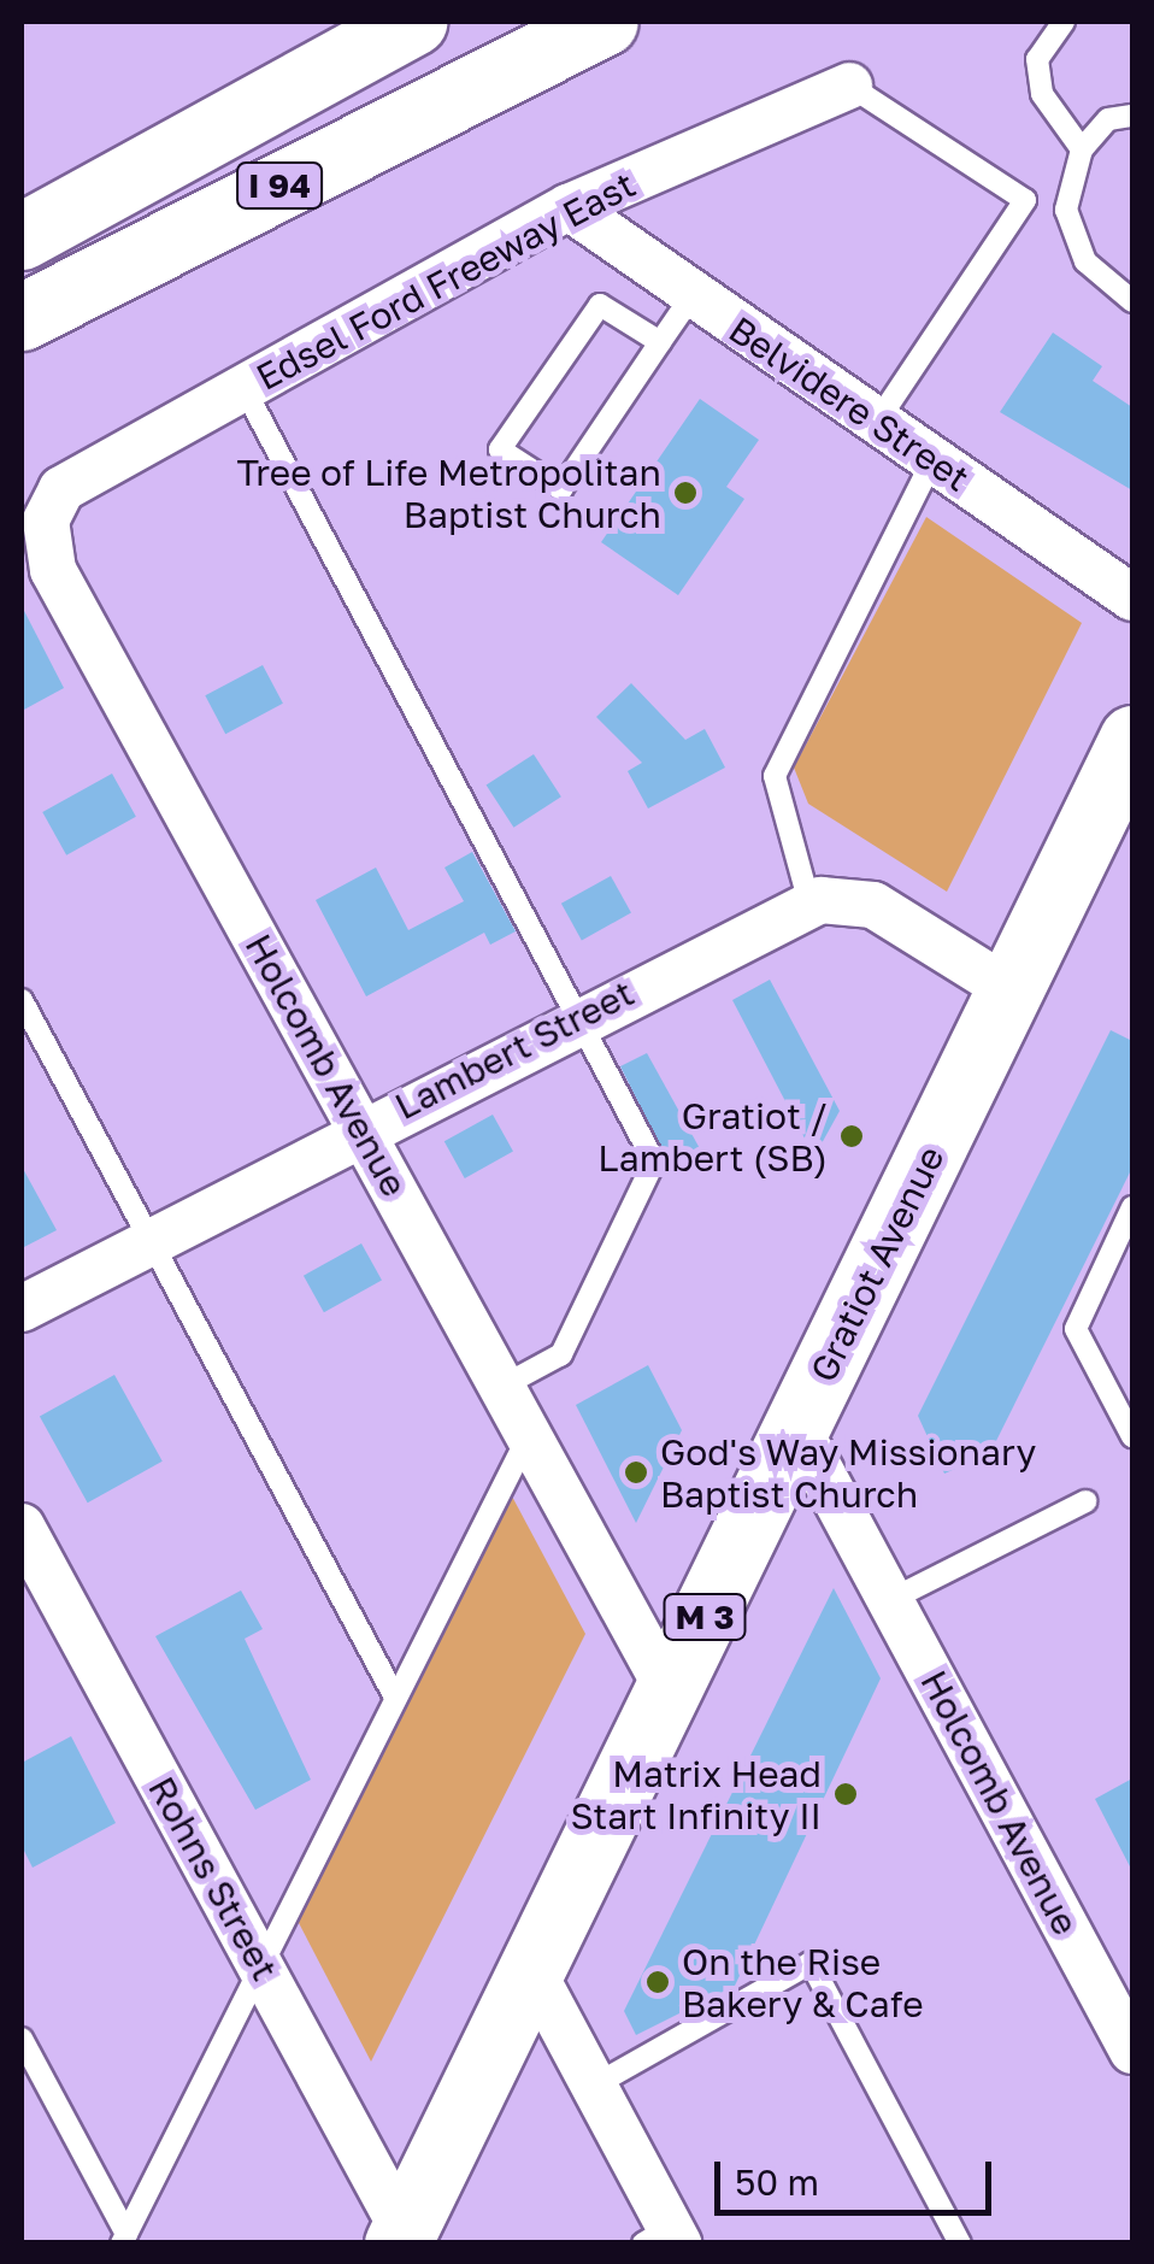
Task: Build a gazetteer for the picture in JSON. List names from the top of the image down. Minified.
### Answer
{"streets":{"main road":["I 94","Gratiot Avenue","M 3"],"street":["Edsel Ford Freeway East","Belvidere Street","Lambert Street","Holcomb Avenue","Rohns Street"]},"crossings":[["Edsel Ford Freeway East","Belvidere Street"],["Edsel Ford Freeway East","Holcomb Avenue"],["Lambert Street","Holcomb Avenue"],["Lambert Street","Gratiot Avenue"],["Holcomb Avenue","Gratiot Avenue"],["Gratiot Avenue","Rohns Street"]],"places":["Tree of Life Metropolitan Baptist Church","Gratiot / Lambert (SB)","God's Way Missionary Baptist Church","Matrix Head Start Infinity II","On the Rise Bakery & Cafe"],"scale_bar":"50 m"}
